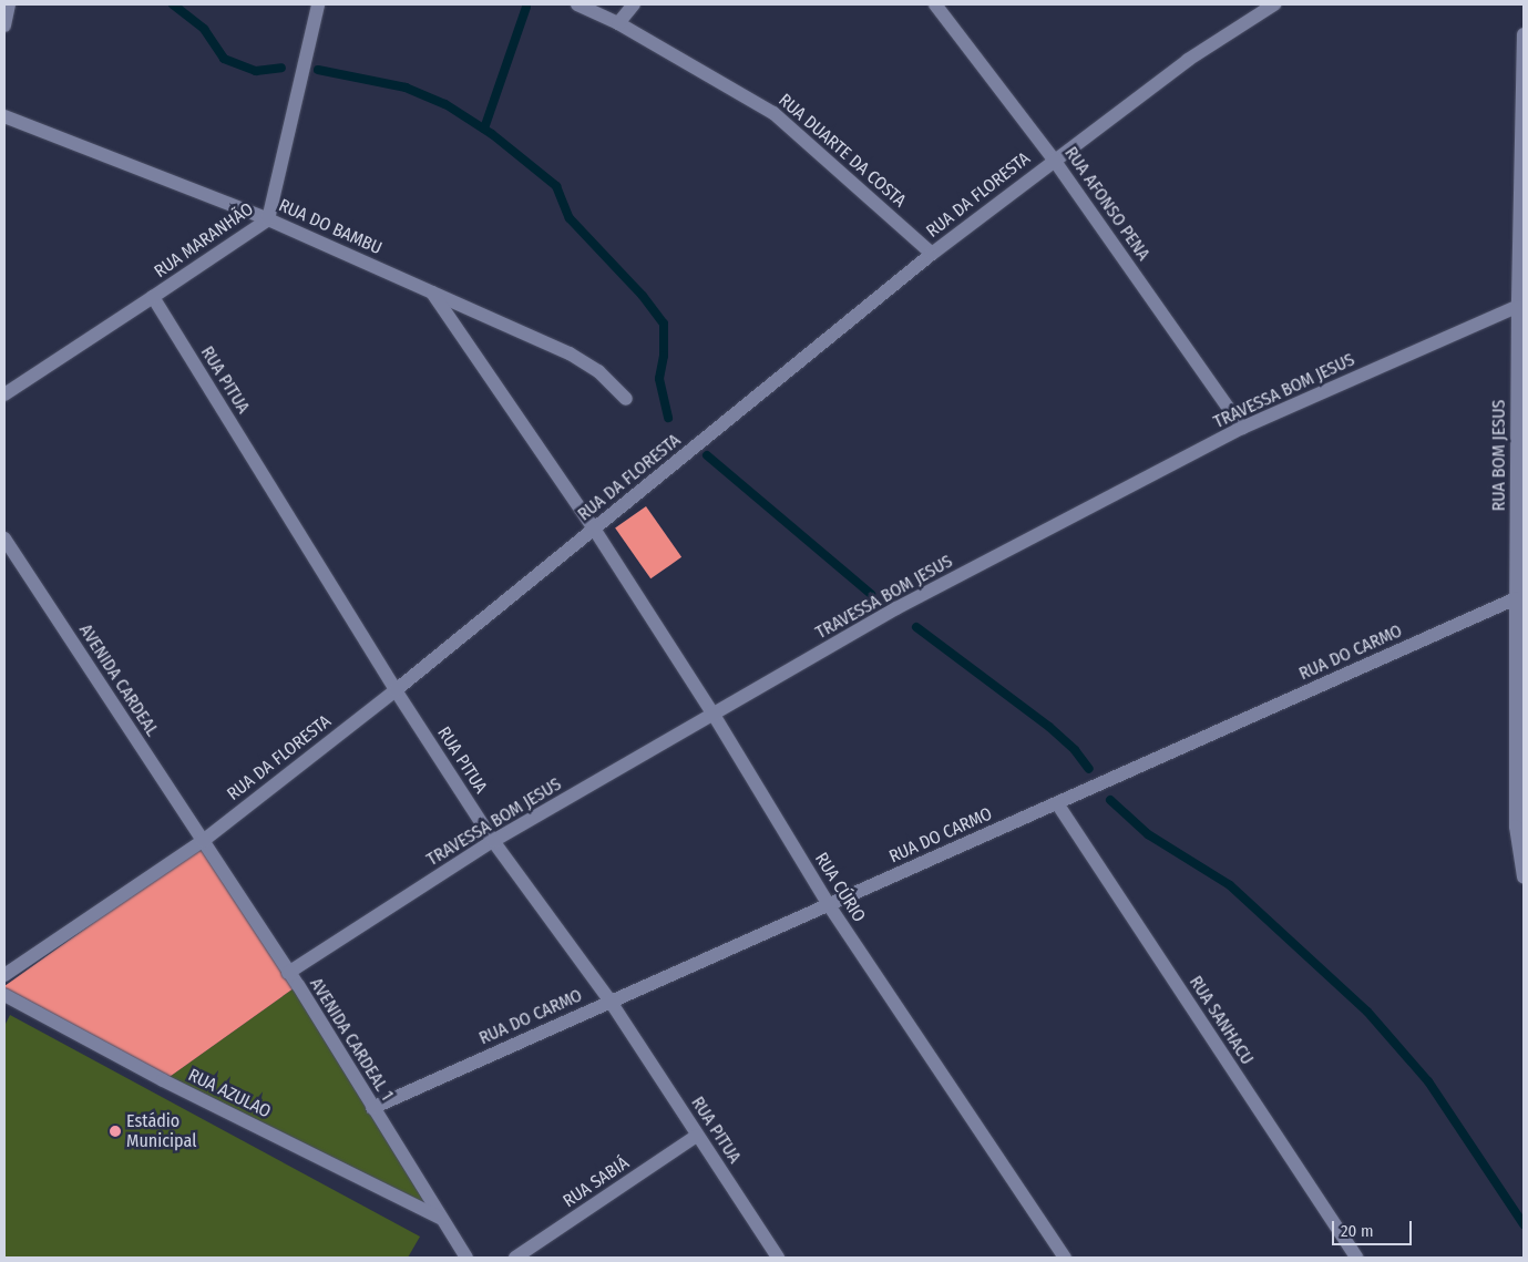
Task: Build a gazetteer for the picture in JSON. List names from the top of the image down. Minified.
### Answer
{"streets":{"street":["RUA DUARTE DA COSTA","RUA DA FLORESTA","RUA AFONSO PENA","RUA DO BAMBU","RUA MARANHÃO","RUA PITUA","TRAVESSA BOM JESUS","RUA BOM JESUS","RUA DO CARMO","AVENIDA CARDEAL","RUA CÚRIO","RUA SANHACU","AVENIDA CARDEAL 1","RUA AZULAO","RUA SABIÁ"]},"crossings":[["RUA DUARTE DA COSTA","RUA DA FLORESTA"],["RUA DA FLORESTA","RUA AFONSO PENA"],["RUA DA FLORESTA","RUA PITUA"],["RUA DA FLORESTA","AVENIDA CARDEAL"],["RUA DA FLORESTA","RUA CÚRIO"],["RUA DA FLORESTA","AVENIDA CARDEAL 1"],["RUA AFONSO PENA","TRAVESSA BOM JESUS"],["RUA DO BAMBU","RUA MARANHÃO"],["RUA DO BAMBU","RUA CÚRIO"],["RUA MARANHÃO","RUA PITUA"],["RUA PITUA","TRAVESSA BOM JESUS"],["RUA PITUA","RUA DO CARMO"],["RUA PITUA","RUA SABIÁ"],["TRAVESSA BOM JESUS","RUA BOM JESUS"],["TRAVESSA BOM JESUS","RUA CÚRIO"],["TRAVESSA BOM JESUS","AVENIDA CARDEAL 1"],["RUA BOM JESUS","RUA DO CARMO"],["RUA DO CARMO","RUA CÚRIO"],["RUA DO CARMO","RUA SANHACU"],["RUA DO CARMO","AVENIDA CARDEAL 1"],["AVENIDA CARDEAL","AVENIDA CARDEAL 1"],["AVENIDA CARDEAL 1","RUA AZULAO"]],"places":["Estádio Municipal"],"scale_bar":"20 m"}
